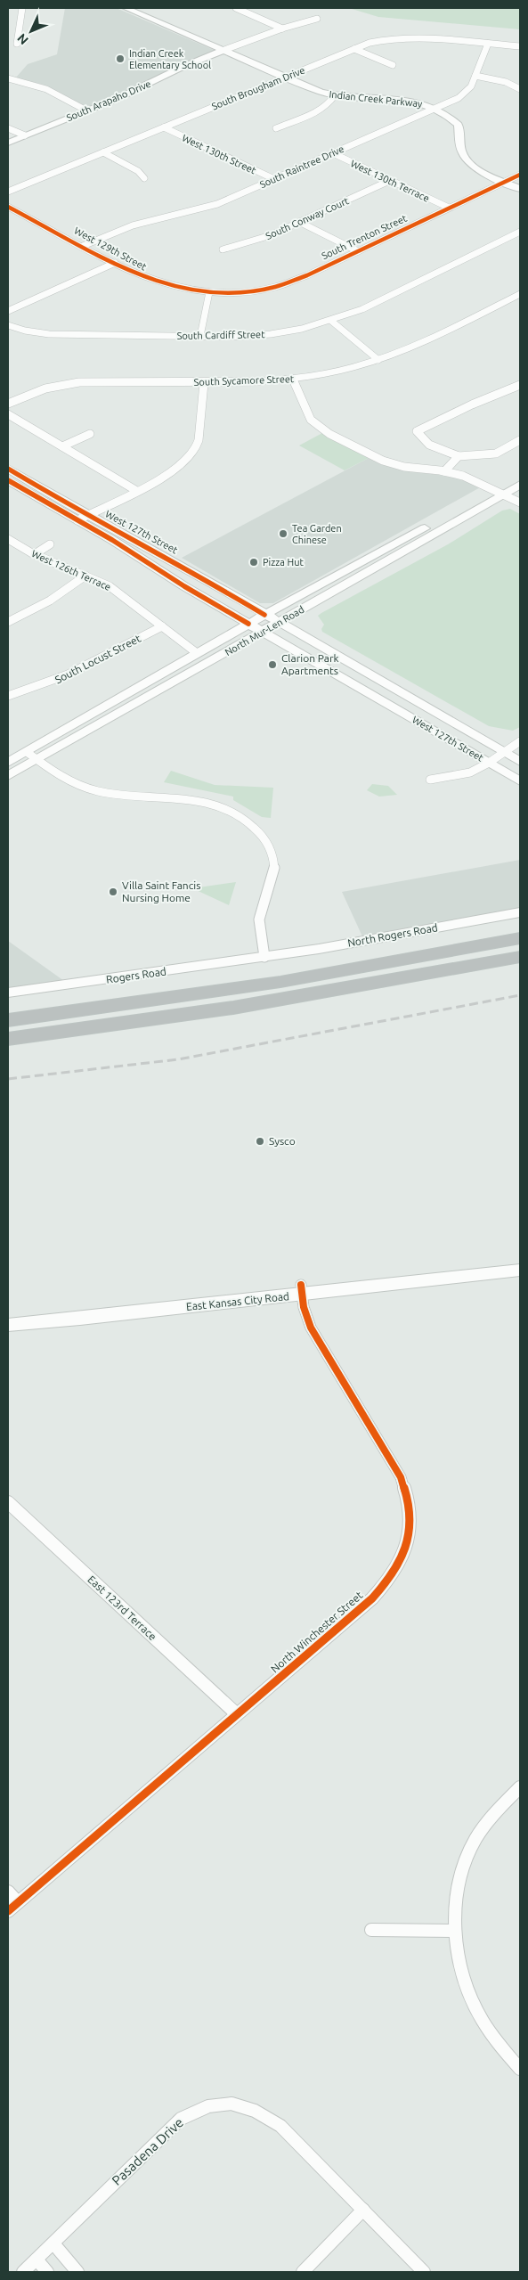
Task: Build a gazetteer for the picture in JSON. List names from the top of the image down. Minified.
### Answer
{"streets":{"main road":["Indian Creek Parkway","South Arapaho Drive","West 127th Street","North Mur-Len Road","North Rogers Road","Rogers Road","East Kansas City Road"],"street":["South Brougham Drive","West 130th Street","South Raintree Drive","West 130th Terrace","South Conway Court","South Trenton Street","West 129th Street","South Cardiff Street","South Sycamore Street","West 126th Terrace","South Locust Street","East 123rd Terrace","North Winchester Street","Pasadena Drive"]},"crossings":[["South Brougham Drive","Indian Creek Parkway"],["South Brougham Drive","West 130th Street"],["South Brougham Drive","South Raintree Drive"],["Indian Creek Parkway","South Arapaho Drive"],["Indian Creek Parkway","South Raintree Drive"],["Indian Creek Parkway","South Trenton Street"],["West 130th Street","South Raintree Drive"],["South Raintree Drive","West 130th Terrace"],["South Raintree Drive","West 129th Street"],["West 130th Terrace","South Conway Court"],["West 130th Terrace","South Trenton Street"],["South Trenton Street","West 129th Street"],["West 127th Street","North Mur-Len Road"],["West 126th Terrace","North Mur-Len Road"],["West 126th Terrace","South Locust Street"],["North Rogers Road","Rogers Road"],["East Kansas City Road","North Winchester Street"],["East 123rd Terrace","North Winchester Street"]],"places":["Indian Creek Elementary School","Tea Garden Chinese","Pizza Hut","Clarion Park Apartments","Villa Saint Fancis Nursing Home","Sysco"],"north":"bottom left"}
